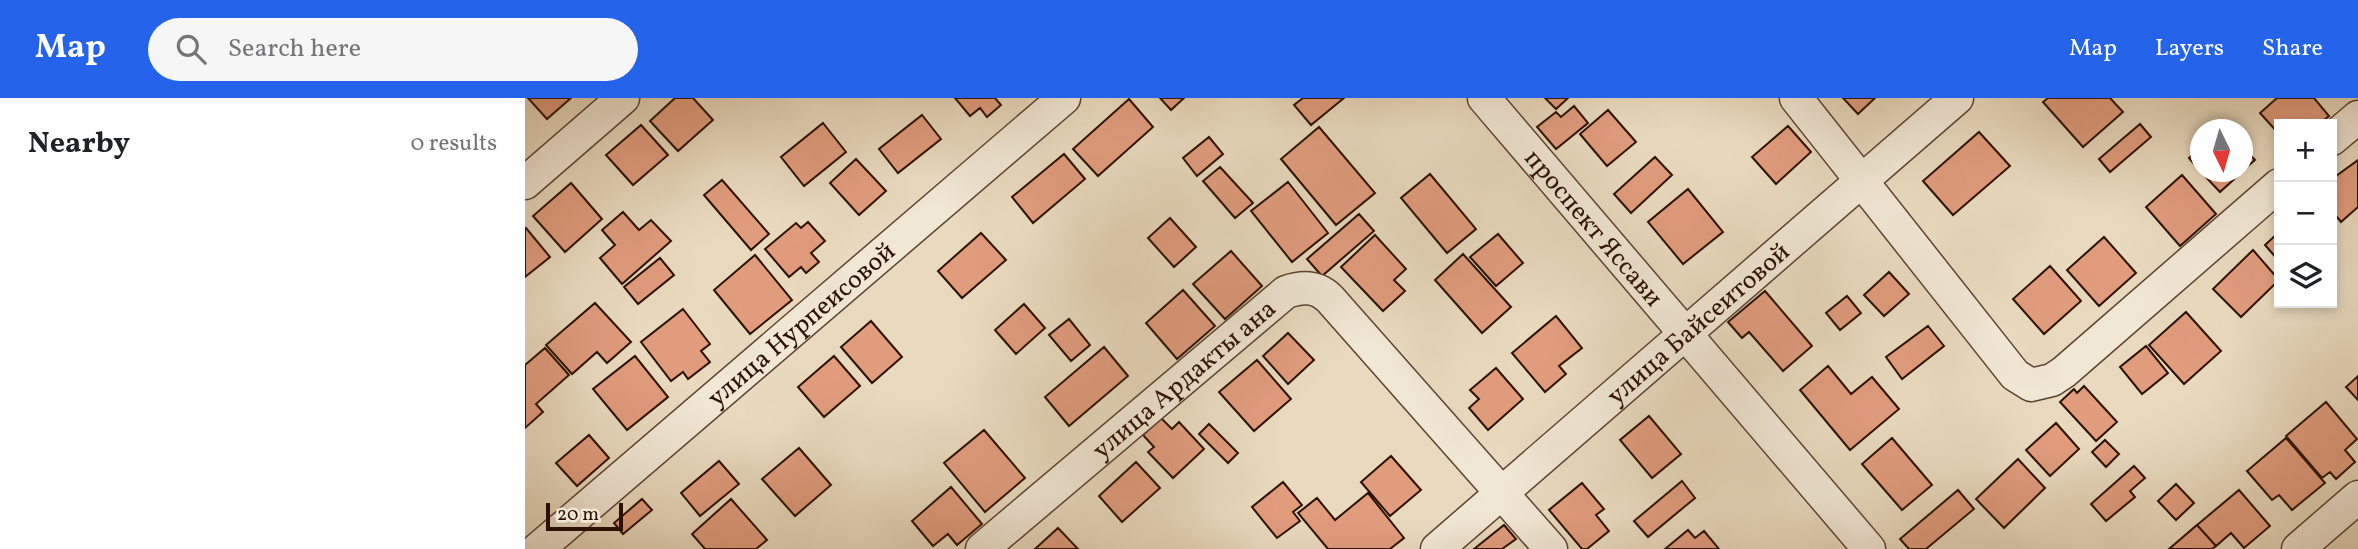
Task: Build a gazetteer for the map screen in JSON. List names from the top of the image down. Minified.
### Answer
{"streets":{"street":["проспект Яссави","улица Нурпеисовой","улица Байсеитовой","улица Ардакты ана"]},"crossings":[["проспект Яссави","улица Байсеитовой"],["улица Байсеитовой","улица Ардакты ана"]],"scale_bar":"20 m","north":"bottom","page":{"header":"Map","search":"Search here","nav":["Map","Layers","Share"],"heading":["Nearby","0 results"],"map_buttons":["+","−"],"scale":"20 m"}}
